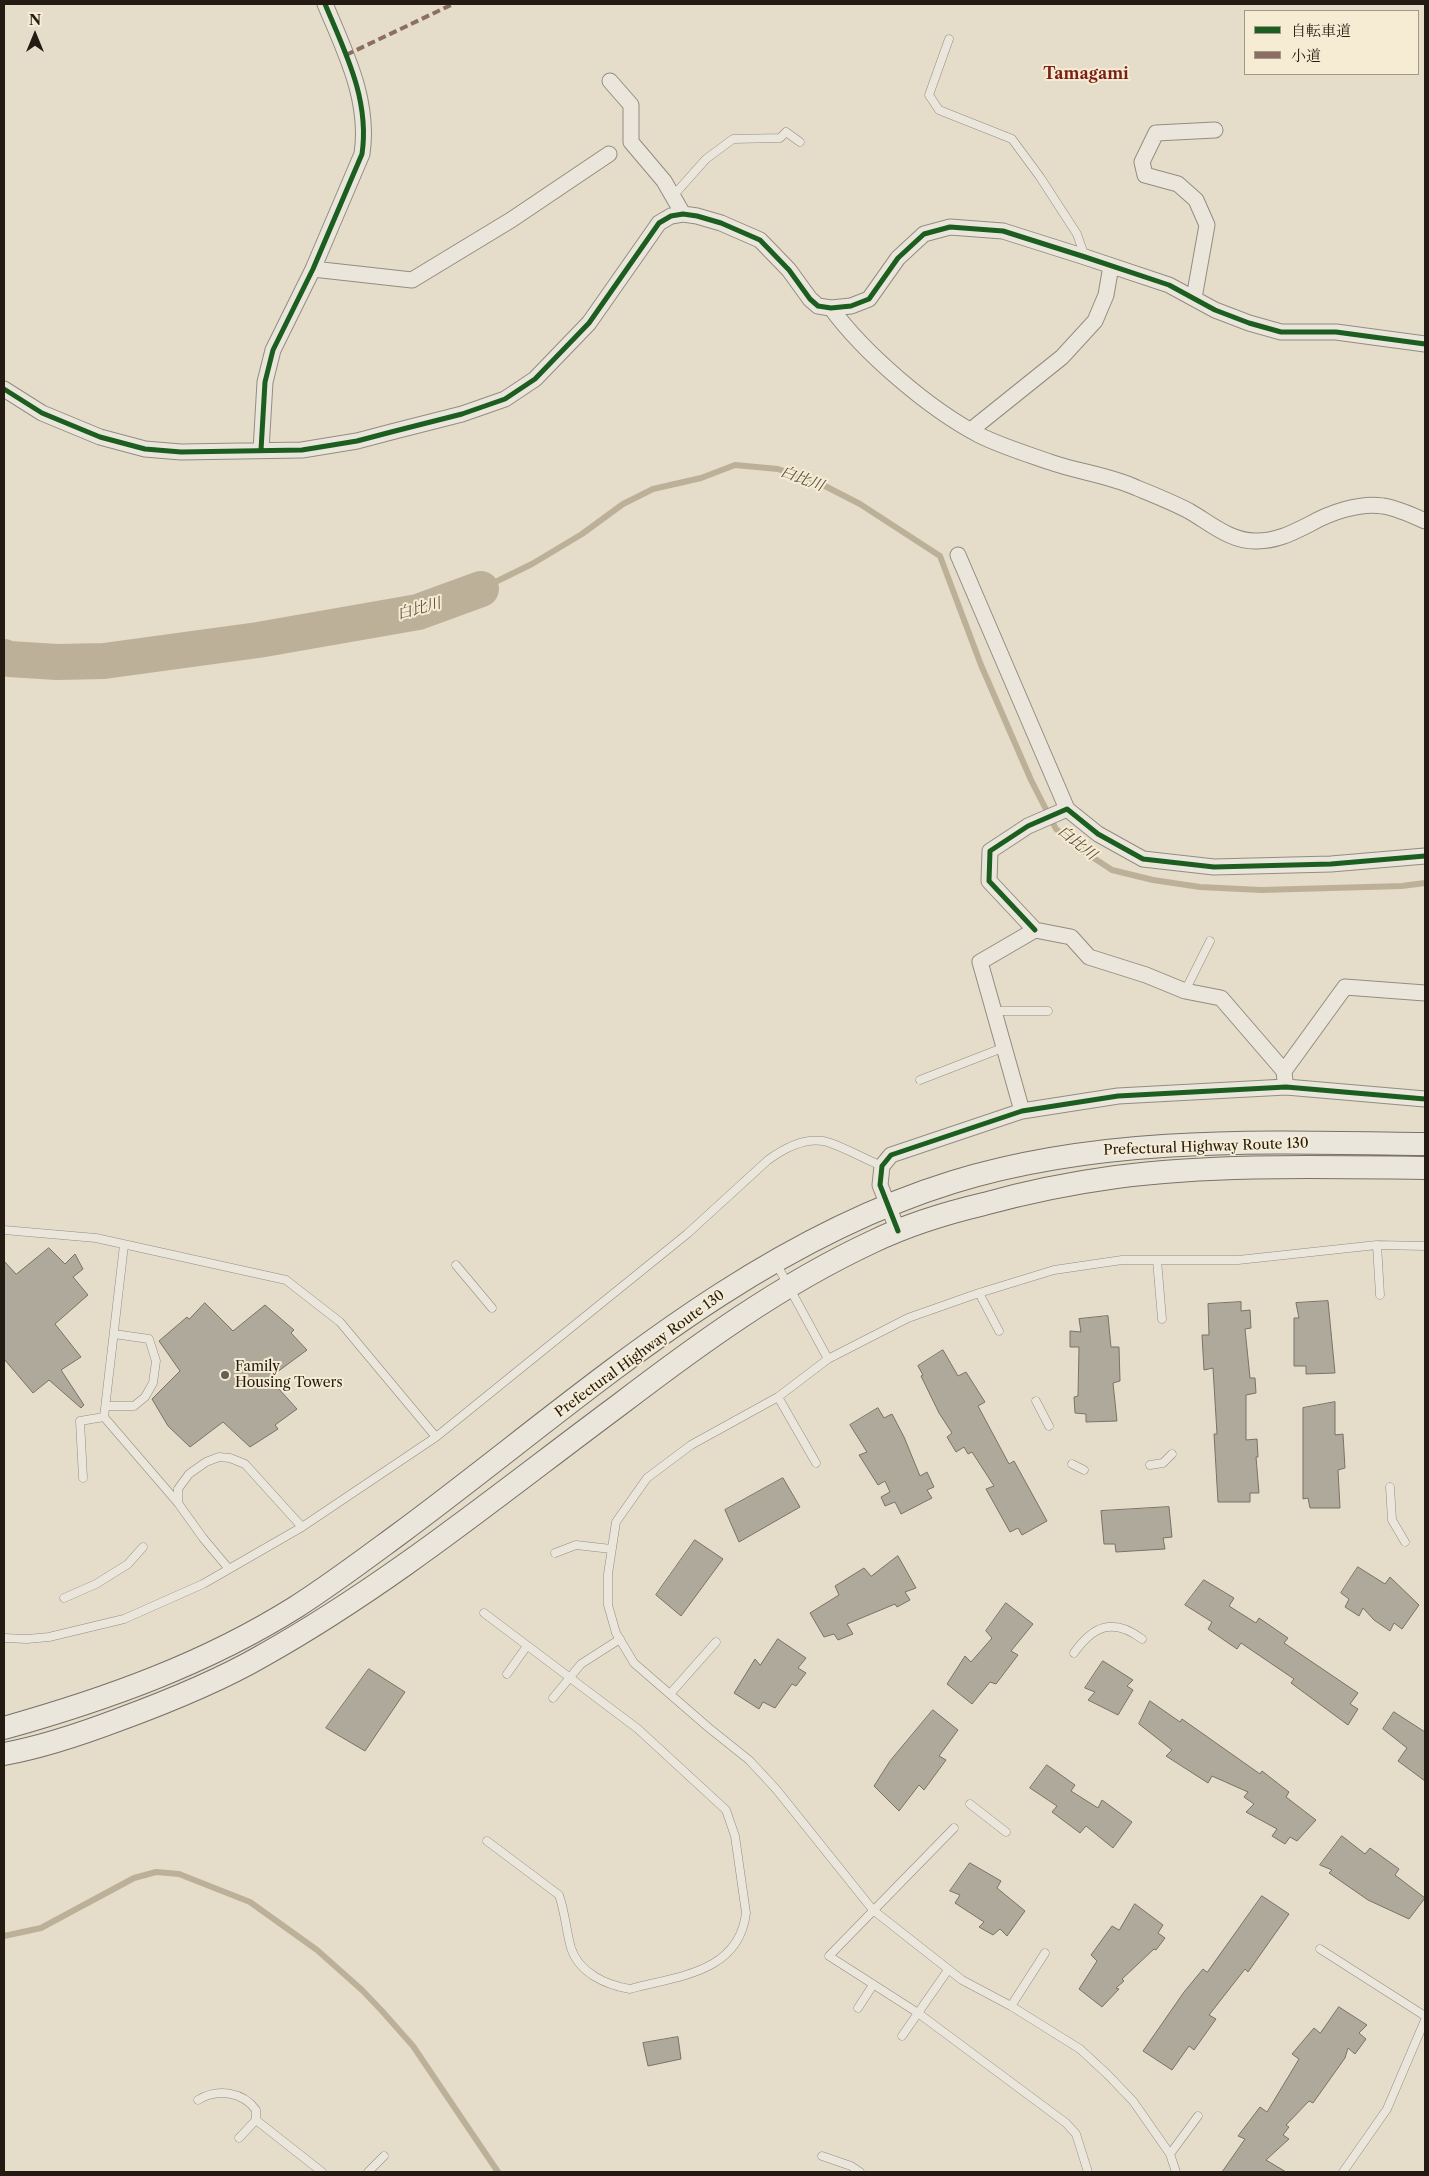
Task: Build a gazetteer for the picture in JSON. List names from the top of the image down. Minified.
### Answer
{"streets":{"main road":["Prefectural Highway Route 130"]},"districts":["Tamagami"],"water":["白比川"],"places":["Family Housing Towers"],"legend":["自転車道","小道"],"north":"top"}
